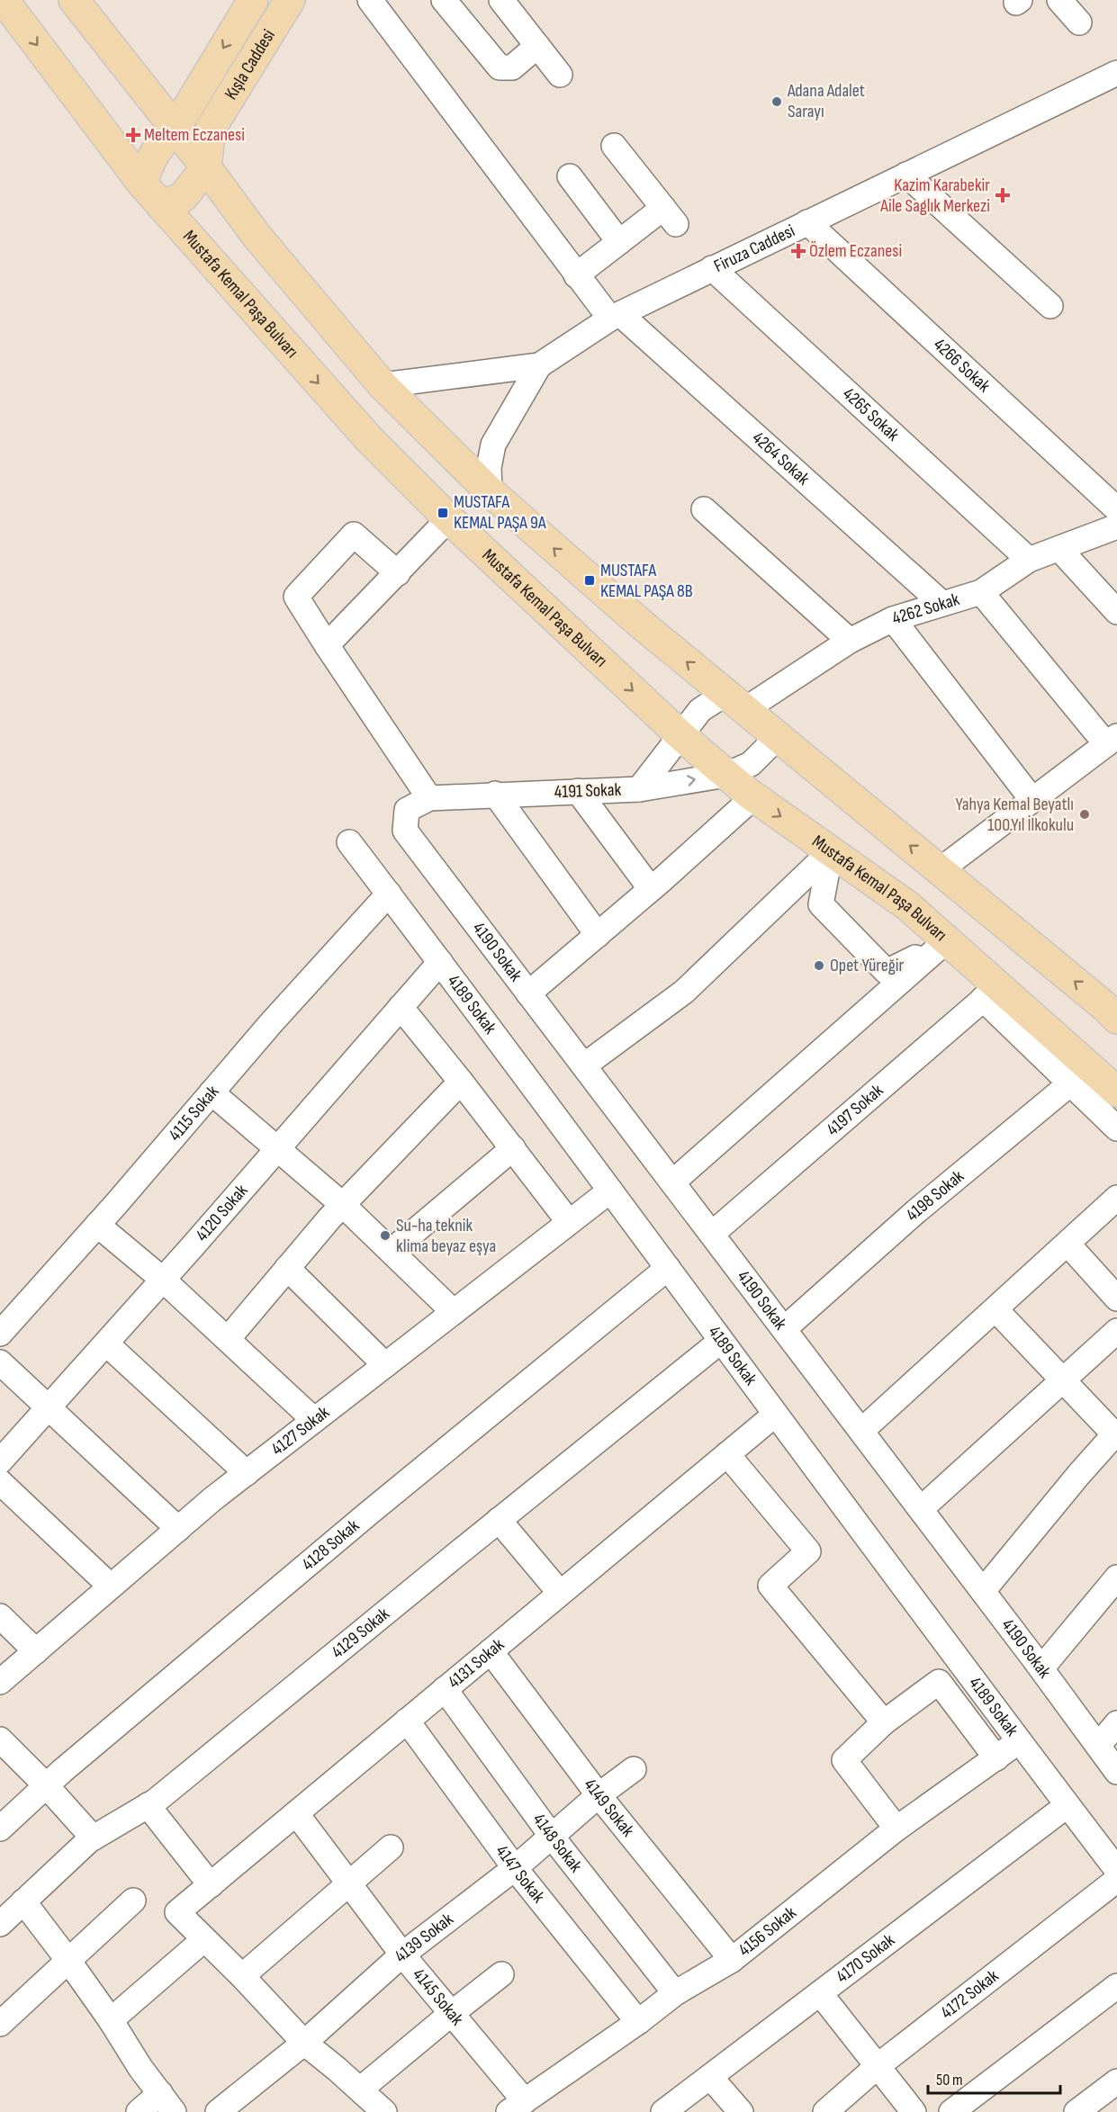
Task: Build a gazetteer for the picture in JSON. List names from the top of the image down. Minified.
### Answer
{"streets":{"main road":["Kışla Caddesi","Mustafa Kemal Paşa Bulvarı"],"street":["Firuza Caddesi","4266 Sokak","4265 Sokak","4264 Sokak","4262 Sokak","4191 Sokak","4190 Sokak","4189 Sokak","4197 Sokak","4115 Sokak","4198 Sokak","4120 Sokak","4127 Sokak","4128 Sokak","4129 Sokak","4131 Sokak","4149 Sokak","4148 Sokak","4147 Sokak","4156 Sokak","4139 Sokak","4170 Sokak","4172 Sokak","4145 Sokak"]},"crossings":[["Firuza Caddesi","4266 Sokak"],["Firuza Caddesi","4265 Sokak"],["Firuza Caddesi","4264 Sokak"],["Mustafa Kemal Paşa Bulvarı","4262 Sokak"],["Mustafa Kemal Paşa Bulvarı","4191 Sokak"],["Mustafa Kemal Paşa Bulvarı","4197 Sokak"],["Mustafa Kemal Paşa Bulvarı","4198 Sokak"],["4265 Sokak","4262 Sokak"],["4264 Sokak","4262 Sokak"],["4262 Sokak","4191 Sokak"],["4191 Sokak","4190 Sokak"],["4190 Sokak","4197 Sokak"],["4190 Sokak","4198 Sokak"],["4189 Sokak","4115 Sokak"],["4189 Sokak","4120 Sokak"],["4189 Sokak","4127 Sokak"],["4189 Sokak","4128 Sokak"],["4189 Sokak","4129 Sokak"],["4189 Sokak","4131 Sokak"],["4189 Sokak","4156 Sokak"],["4189 Sokak","4170 Sokak"],["4131 Sokak","4149 Sokak"],["4131 Sokak","4148 Sokak"],["4131 Sokak","4147 Sokak"],["4131 Sokak","4145 Sokak"],["4149 Sokak","4156 Sokak"],["4149 Sokak","4139 Sokak"],["4148 Sokak","4156 Sokak"],["4148 Sokak","4139 Sokak"],["4147 Sokak","4156 Sokak"],["4147 Sokak","4139 Sokak"],["4156 Sokak","4145 Sokak"],["4139 Sokak","4145 Sokak"]],"places":{"other":["Adana Adalet Sarayı","Yahya Kemal Beyatlı 100.Yıl İlkokulu","Opet Yüreğir","Su-ha teknik klima beyaz eşya"],"health":["Meltem Eczanesi","Kazim Karabekir Aile Saglık Merkezi","Özlem Eczanesi"],"transit":["MUSTAFA KEMAL PAŞA 9A","MUSTAFA KEMAL PAŞA 8B"]},"scale_bar":"50 m"}
